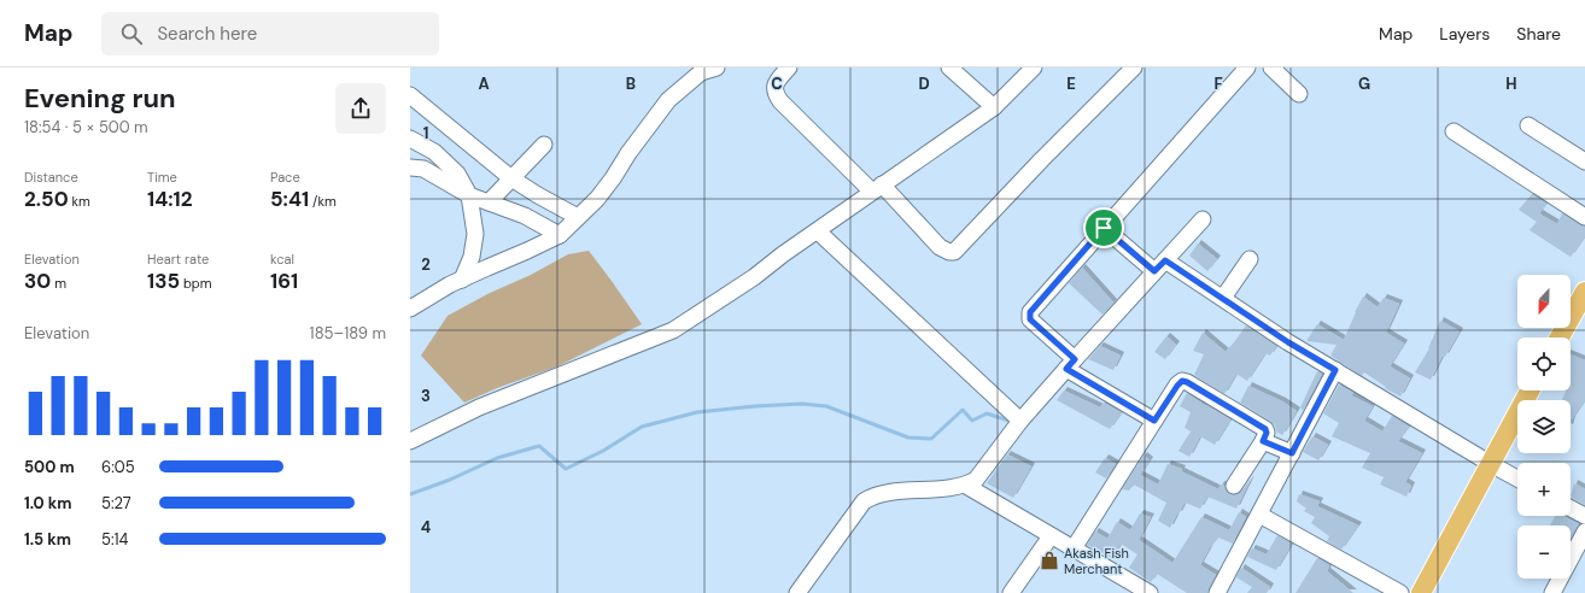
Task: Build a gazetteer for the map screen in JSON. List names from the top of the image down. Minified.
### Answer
{"places":{"shop":["Akash Fish Merchant"]},"north":"bottom","page":{"header":"Map","search":"Search here","nav":["Map","Layers","Share"],"heading":["Evening run","18:54 · 5 × 500 m"],"stats":[["Distance","2.50 km"],["Time","14:12"],["Pace","5:41 /km"],["Elevation","30 m"],["Heart rate","135 bpm"],["kcal","161"]],"map_buttons":["+","−"],"chart":["Elevation","185–189 m"],"list":[{"name":"500 m","note":"6:05"},{"name":"1.0 km","note":"5:27"},{"name":"1.5 km","note":"5:14"}]},"grid":{"columns":["A","B","C","D","E","F","G","H"],"rows":["1","2","3","4"]}}
